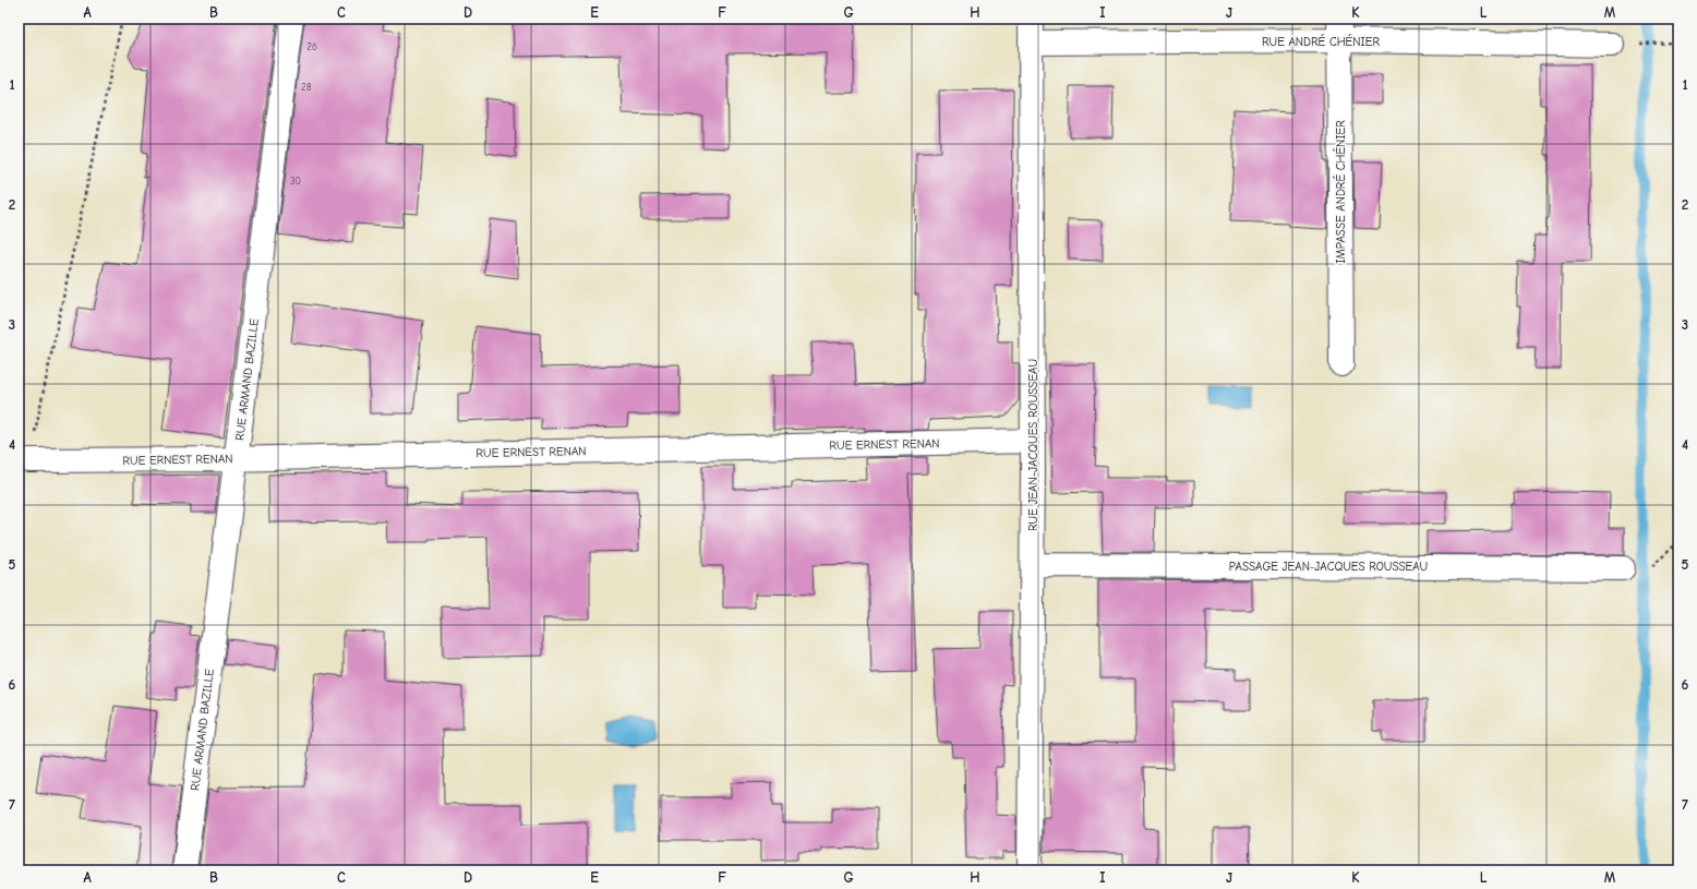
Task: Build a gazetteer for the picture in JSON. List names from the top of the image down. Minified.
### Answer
{"streets":{"street":["RUE ANDRÉ CHÉNIER","IMPASSE ANDRÉ CHÉNIER","RUE ARMAND BAZILLE","RUE ERNEST RENAN","RUE JEAN-JACQUES ROUSSEAU","PASSAGE JEAN-JACQUES ROUSSEAU"]},"crossings":[["RUE ANDRÉ CHÉNIER","IMPASSE ANDRÉ CHÉNIER"],["RUE ANDRÉ CHÉNIER","RUE JEAN-JACQUES ROUSSEAU"],["RUE ARMAND BAZILLE","RUE ERNEST RENAN"],["RUE ERNEST RENAN","RUE JEAN-JACQUES ROUSSEAU"],["RUE JEAN-JACQUES ROUSSEAU","PASSAGE JEAN-JACQUES ROUSSEAU"]],"house_numbers":["26","28","30"],"grid":{"columns":["A","B","C","D","E","F","G","H","I","J","K","L","M"],"rows":["1","2","3","4","5","6","7"]}}
